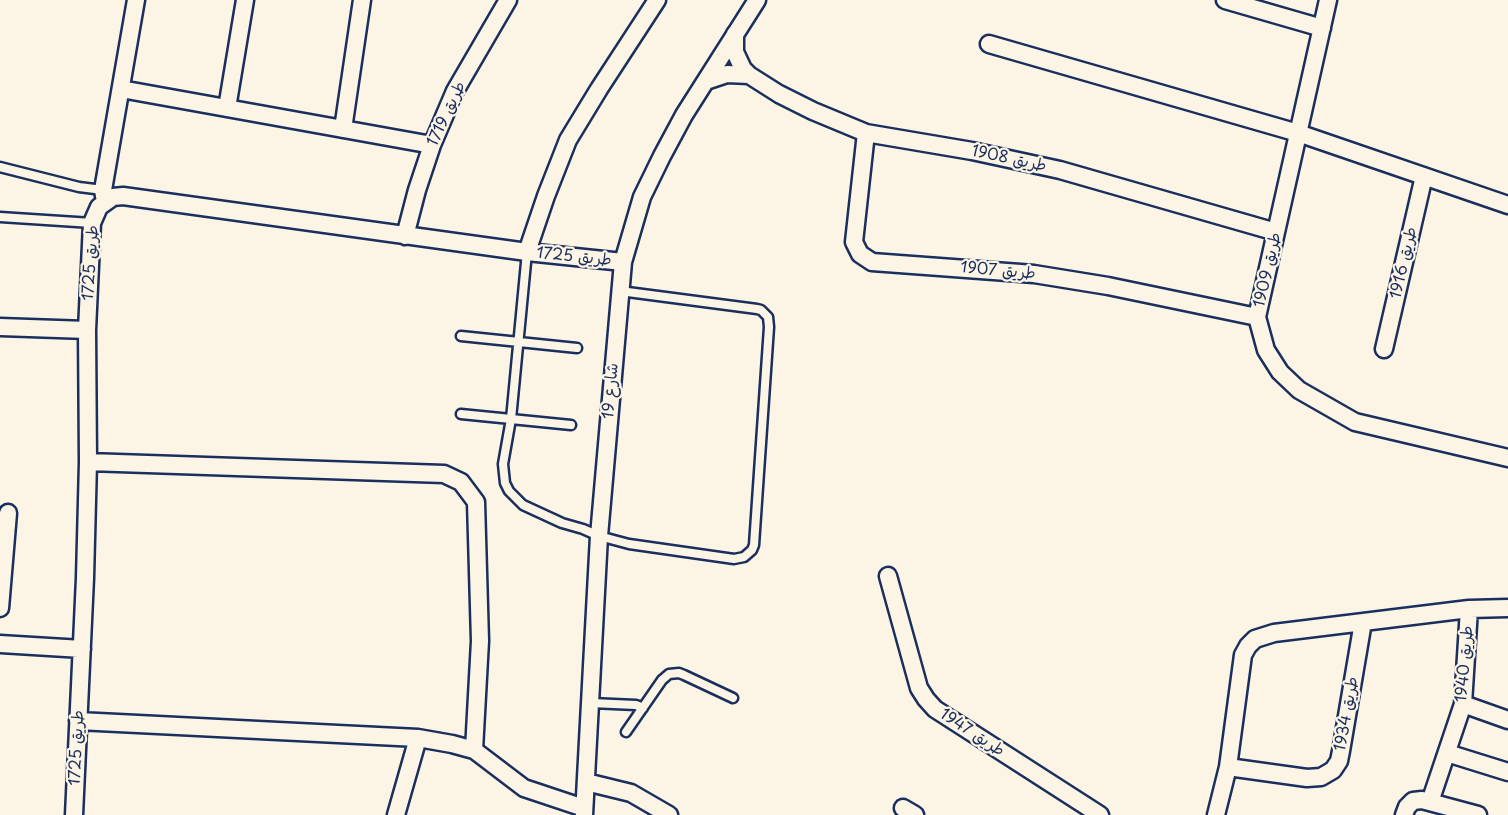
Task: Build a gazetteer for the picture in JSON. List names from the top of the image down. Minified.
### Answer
{"streets":{"street":["طريق 1719","طريق 1908","طريق 1725","طريق 1916","طريق 1909","طريق 1907","شارع 19","طريق 1940","طريق 1934","طريق 1947"]},"crossings":[["طريق 1719","طريق 1725"],["طريق 1908","طريق 1909"],["طريق 1908","طريق 1907"],["طريق 1725","شارع 19"],["طريق 1909","طريق 1907"]]}
